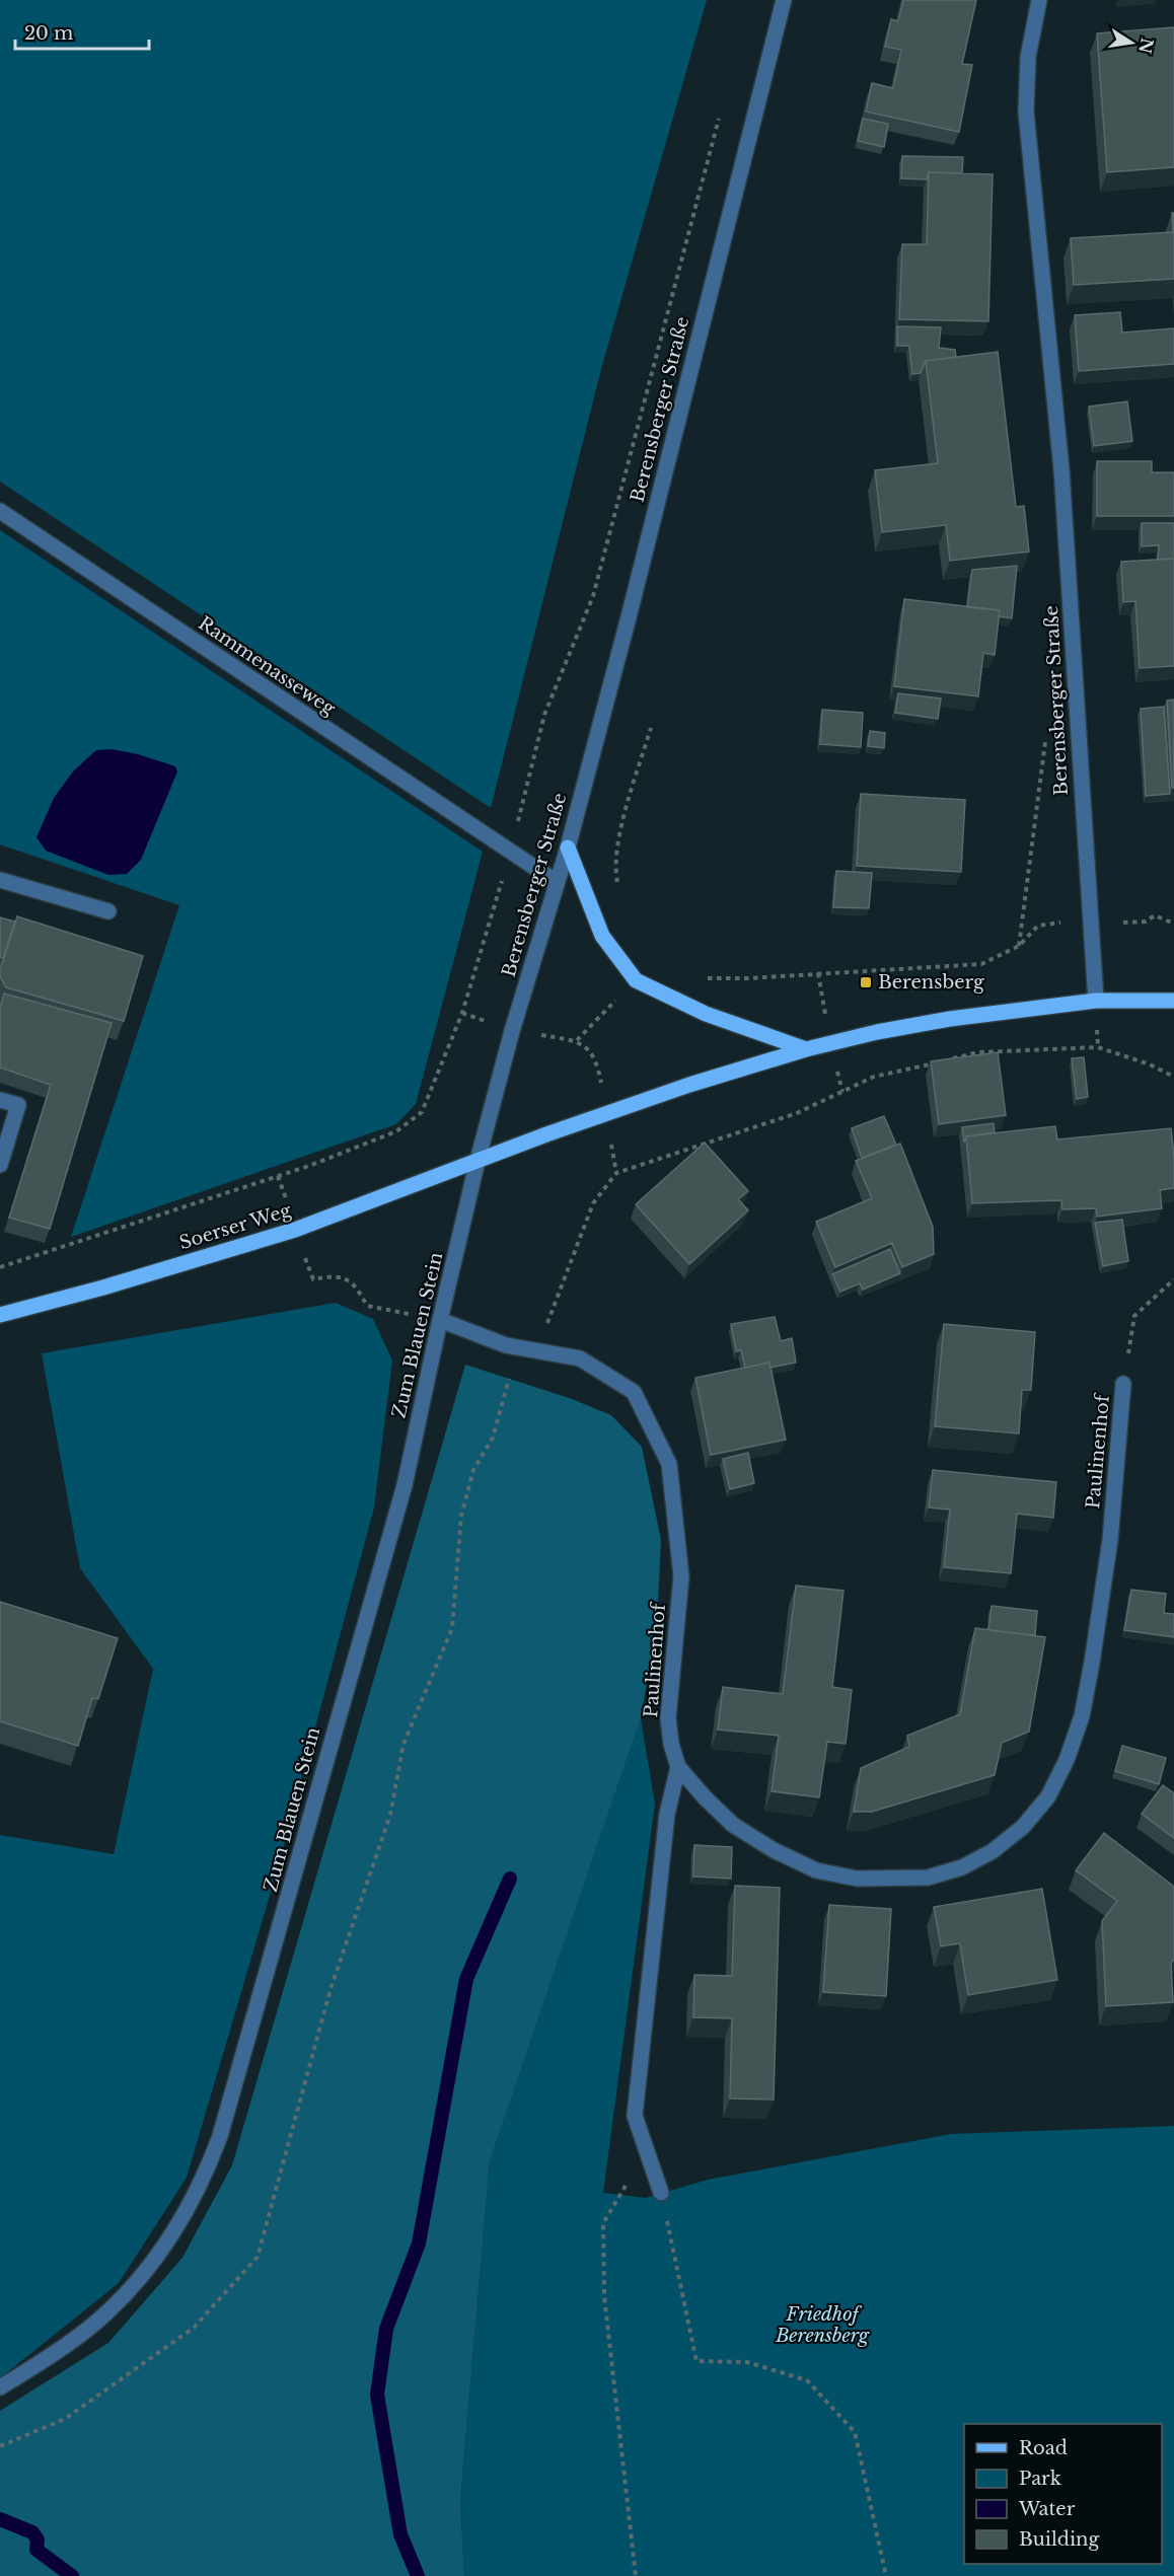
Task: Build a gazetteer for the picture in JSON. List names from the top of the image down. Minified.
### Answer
{"streets":{"main road":["Soerser Weg"],"street":["Berensberger Straße","Rammenasseweg","Zum Blauen Stein","Paulinenhof"]},"crossings":[["Berensberger Straße","Rammenasseweg"],["Berensberger Straße","Soerser Weg"],["Berensberger Straße","Zum Blauen Stein"],["Soerser Weg","Zum Blauen Stein"],["Zum Blauen Stein","Paulinenhof"]],"parks":["Friedhof Berensberg"],"places":{"transit":["Berensberg"]},"legend":["Road","Park","Water","Building"],"scale_bar":"20 m","north":"right"}
